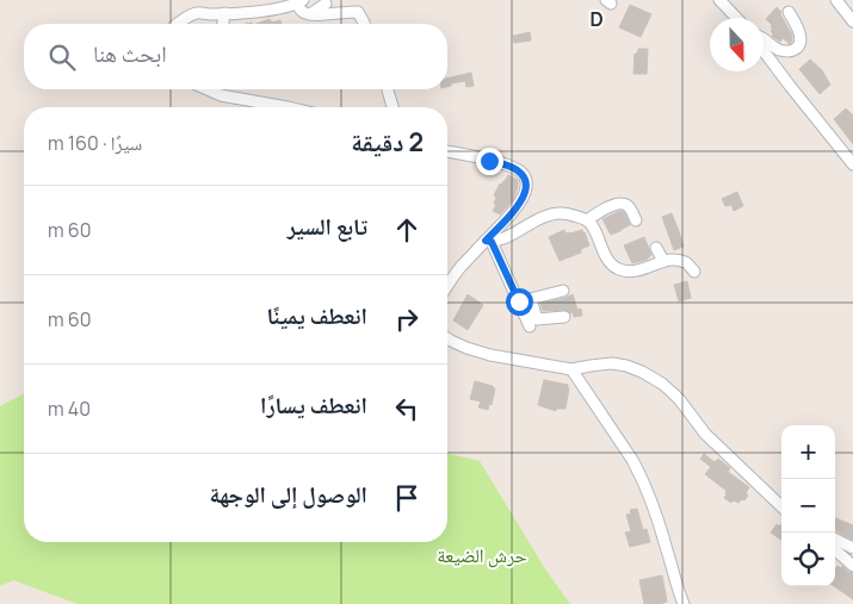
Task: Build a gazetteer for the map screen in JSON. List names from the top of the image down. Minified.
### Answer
{"parks":["حرش الضيعة"],"north":"bottom","page":{"search":"ابحث هنا","heading":["2 دقيقة","سيرًا · 160 m"],"list":[["تابع السير","60 m"],["انعطف يمينًا","60 m"],["انعطف يسارًا","40 m"],"الوصول إلى الوجهة"],"map_buttons":["+","−"]},"grid":{"columns":["D"]}}
